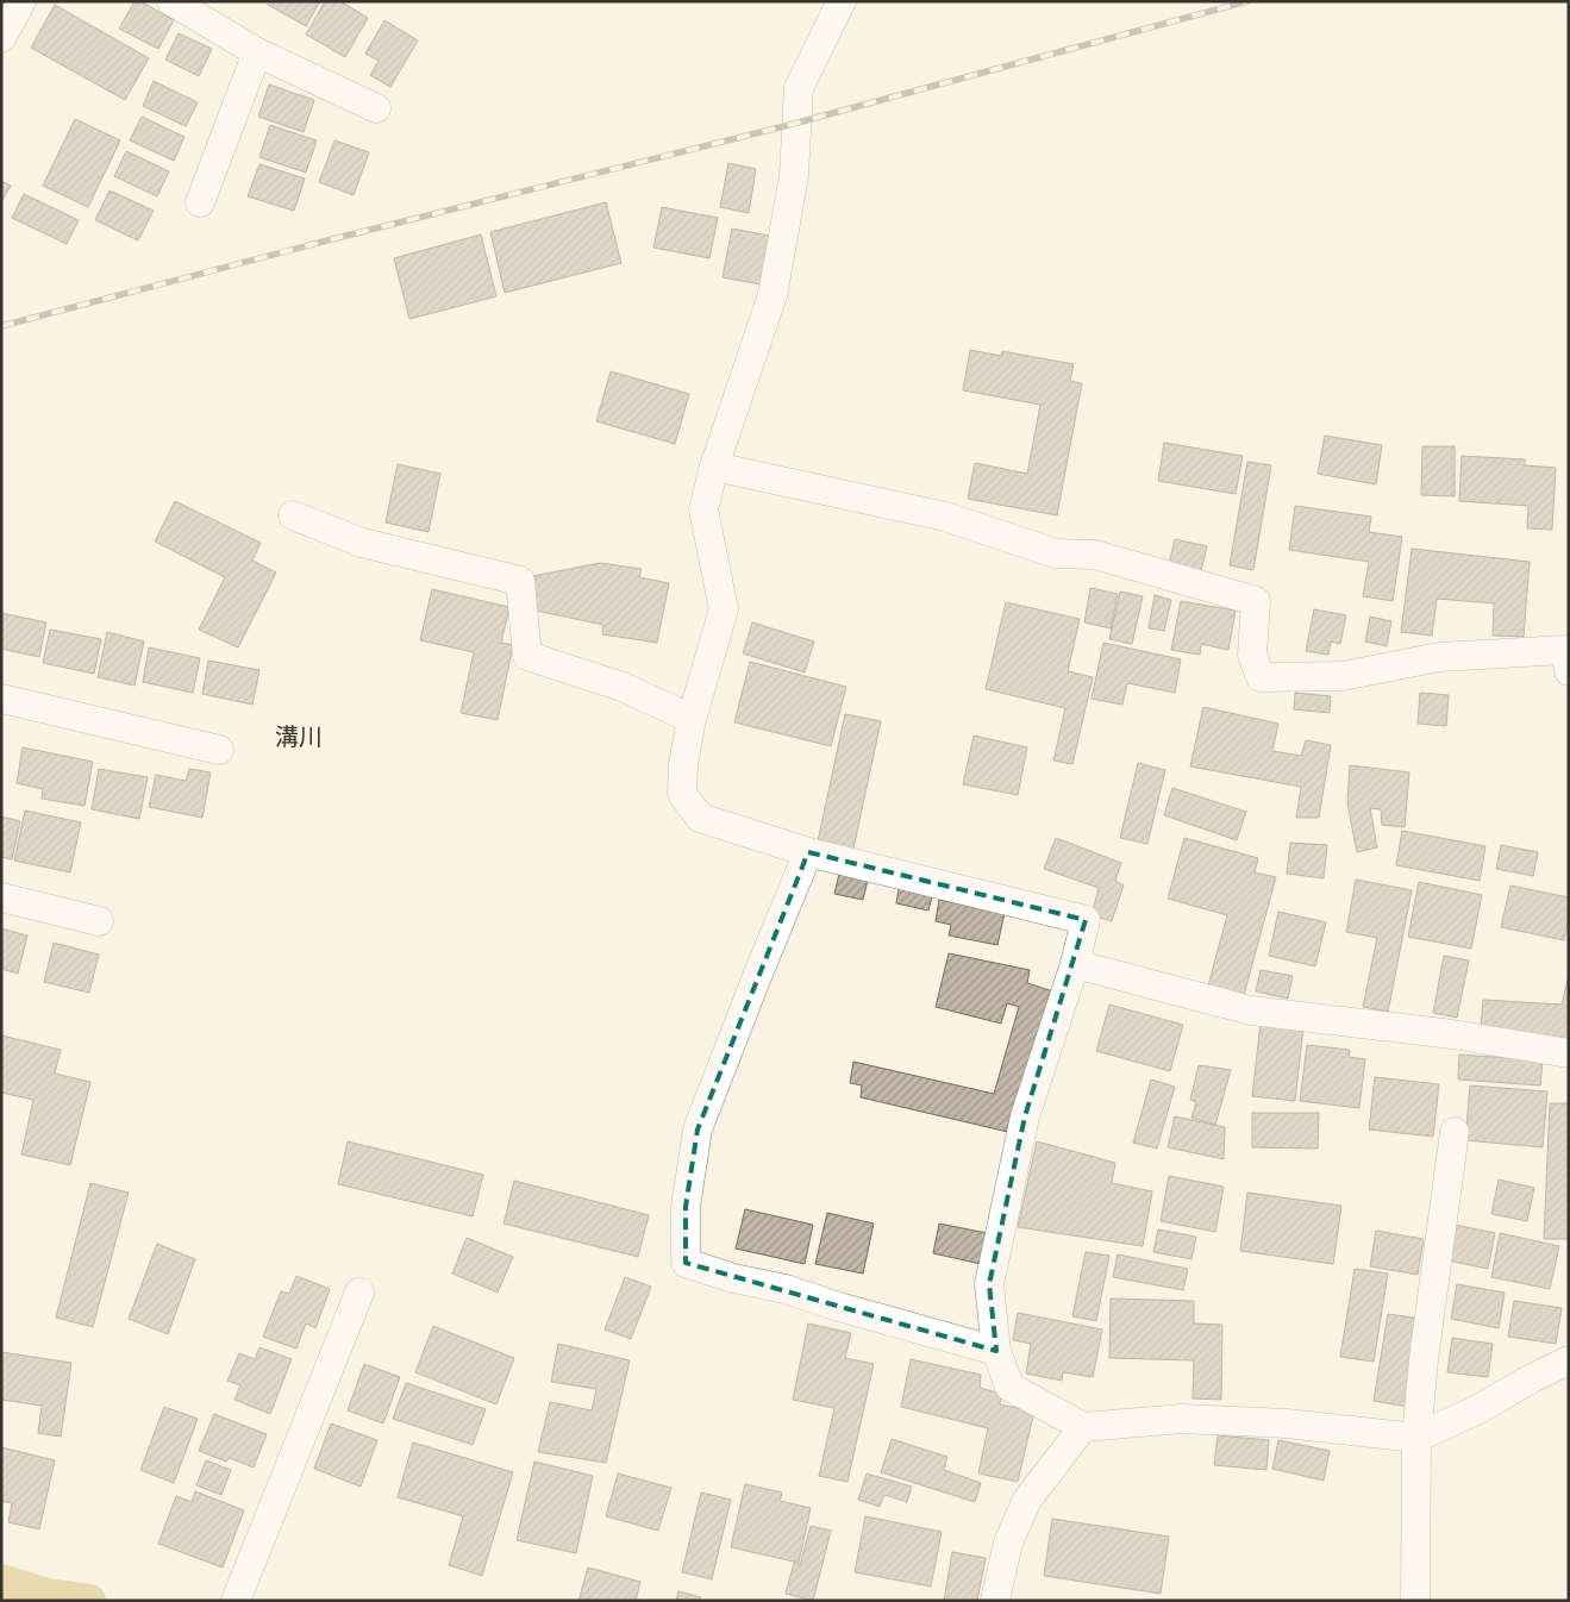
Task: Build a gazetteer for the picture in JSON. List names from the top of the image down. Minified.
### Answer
{"districts":["溝川"]}
